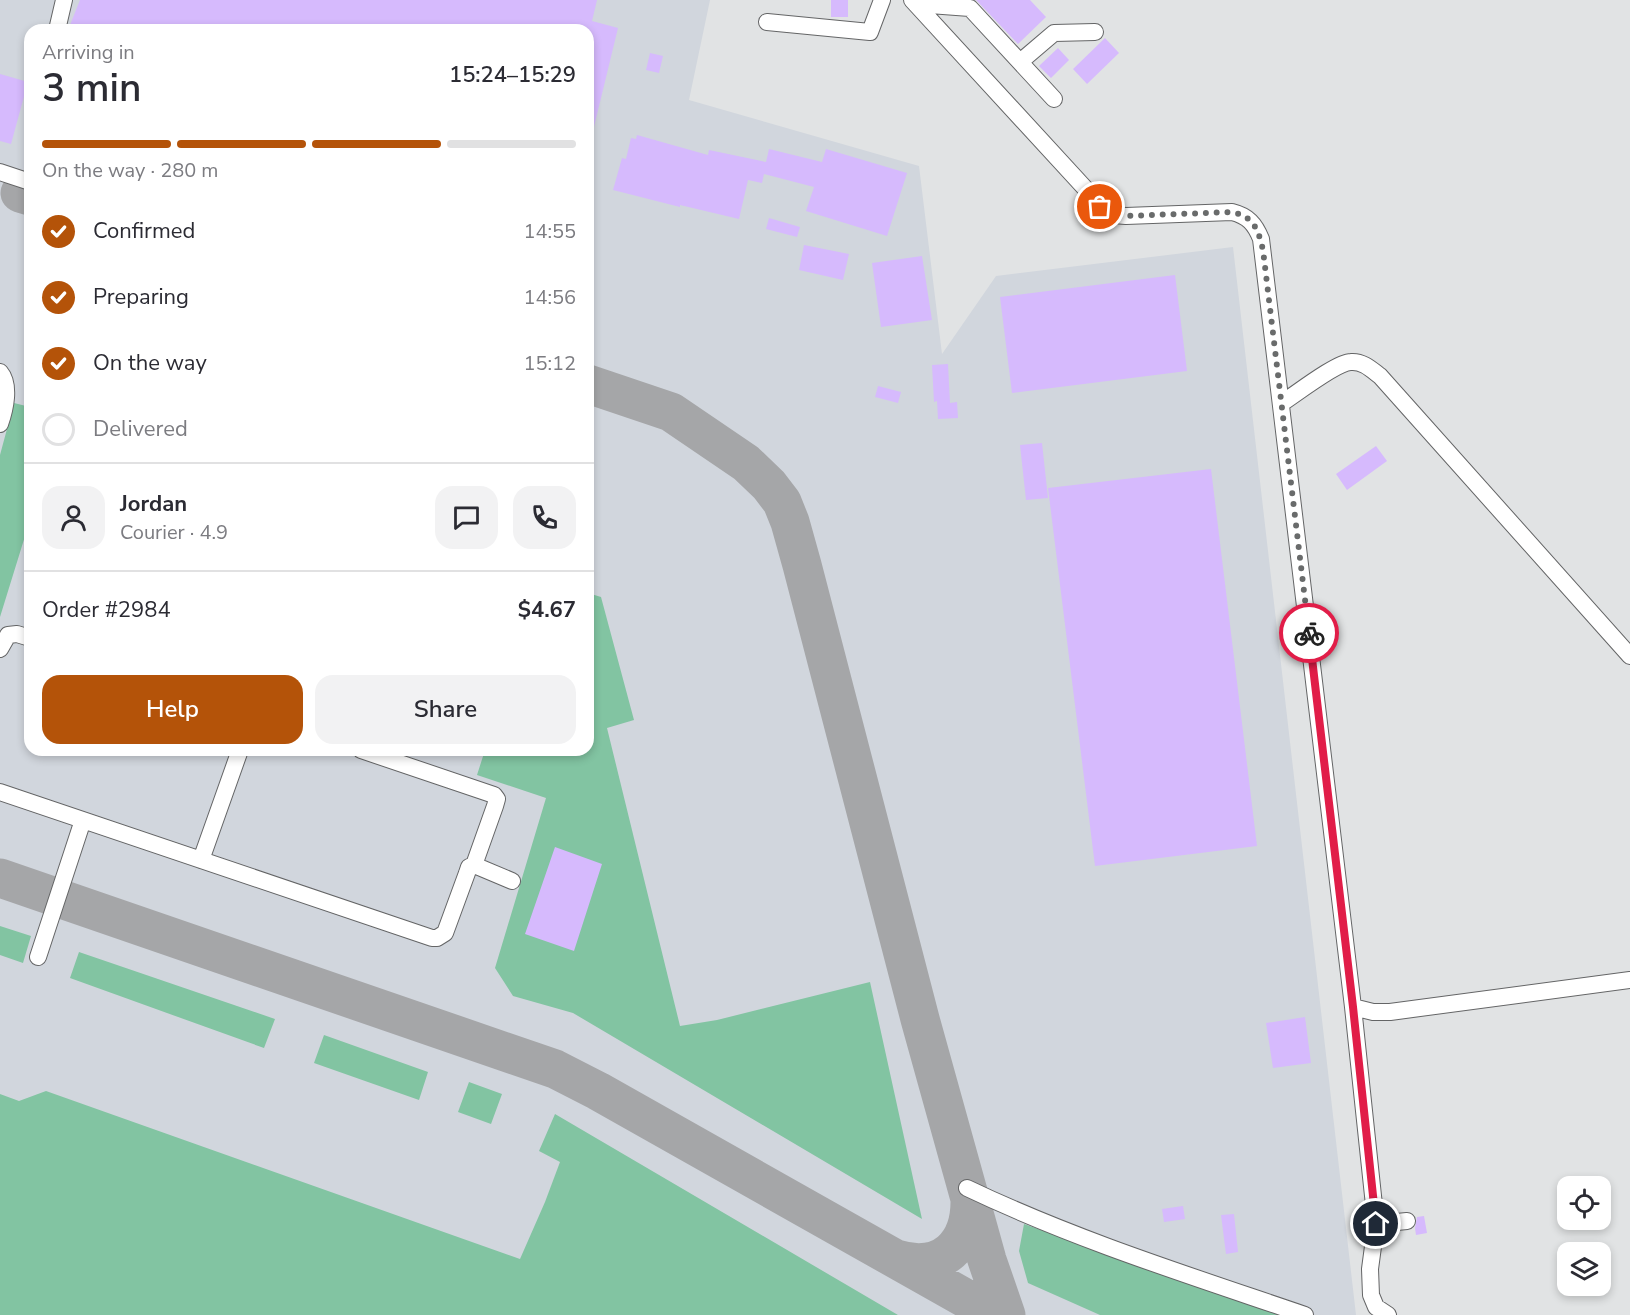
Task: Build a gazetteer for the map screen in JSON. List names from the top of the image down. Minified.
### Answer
{"page":{"heading":["3 min","Arriving in","15:24–15:29"],"panel":["Jordan","Courier · 4.9","Order #2984","$4.67"],"bar":"On the way · 280 m","list":[["Confirmed","14:55"],["Preparing","14:56"],["On the way","15:12"],"Delivered"],"buttons":["Help","Share"]}}
